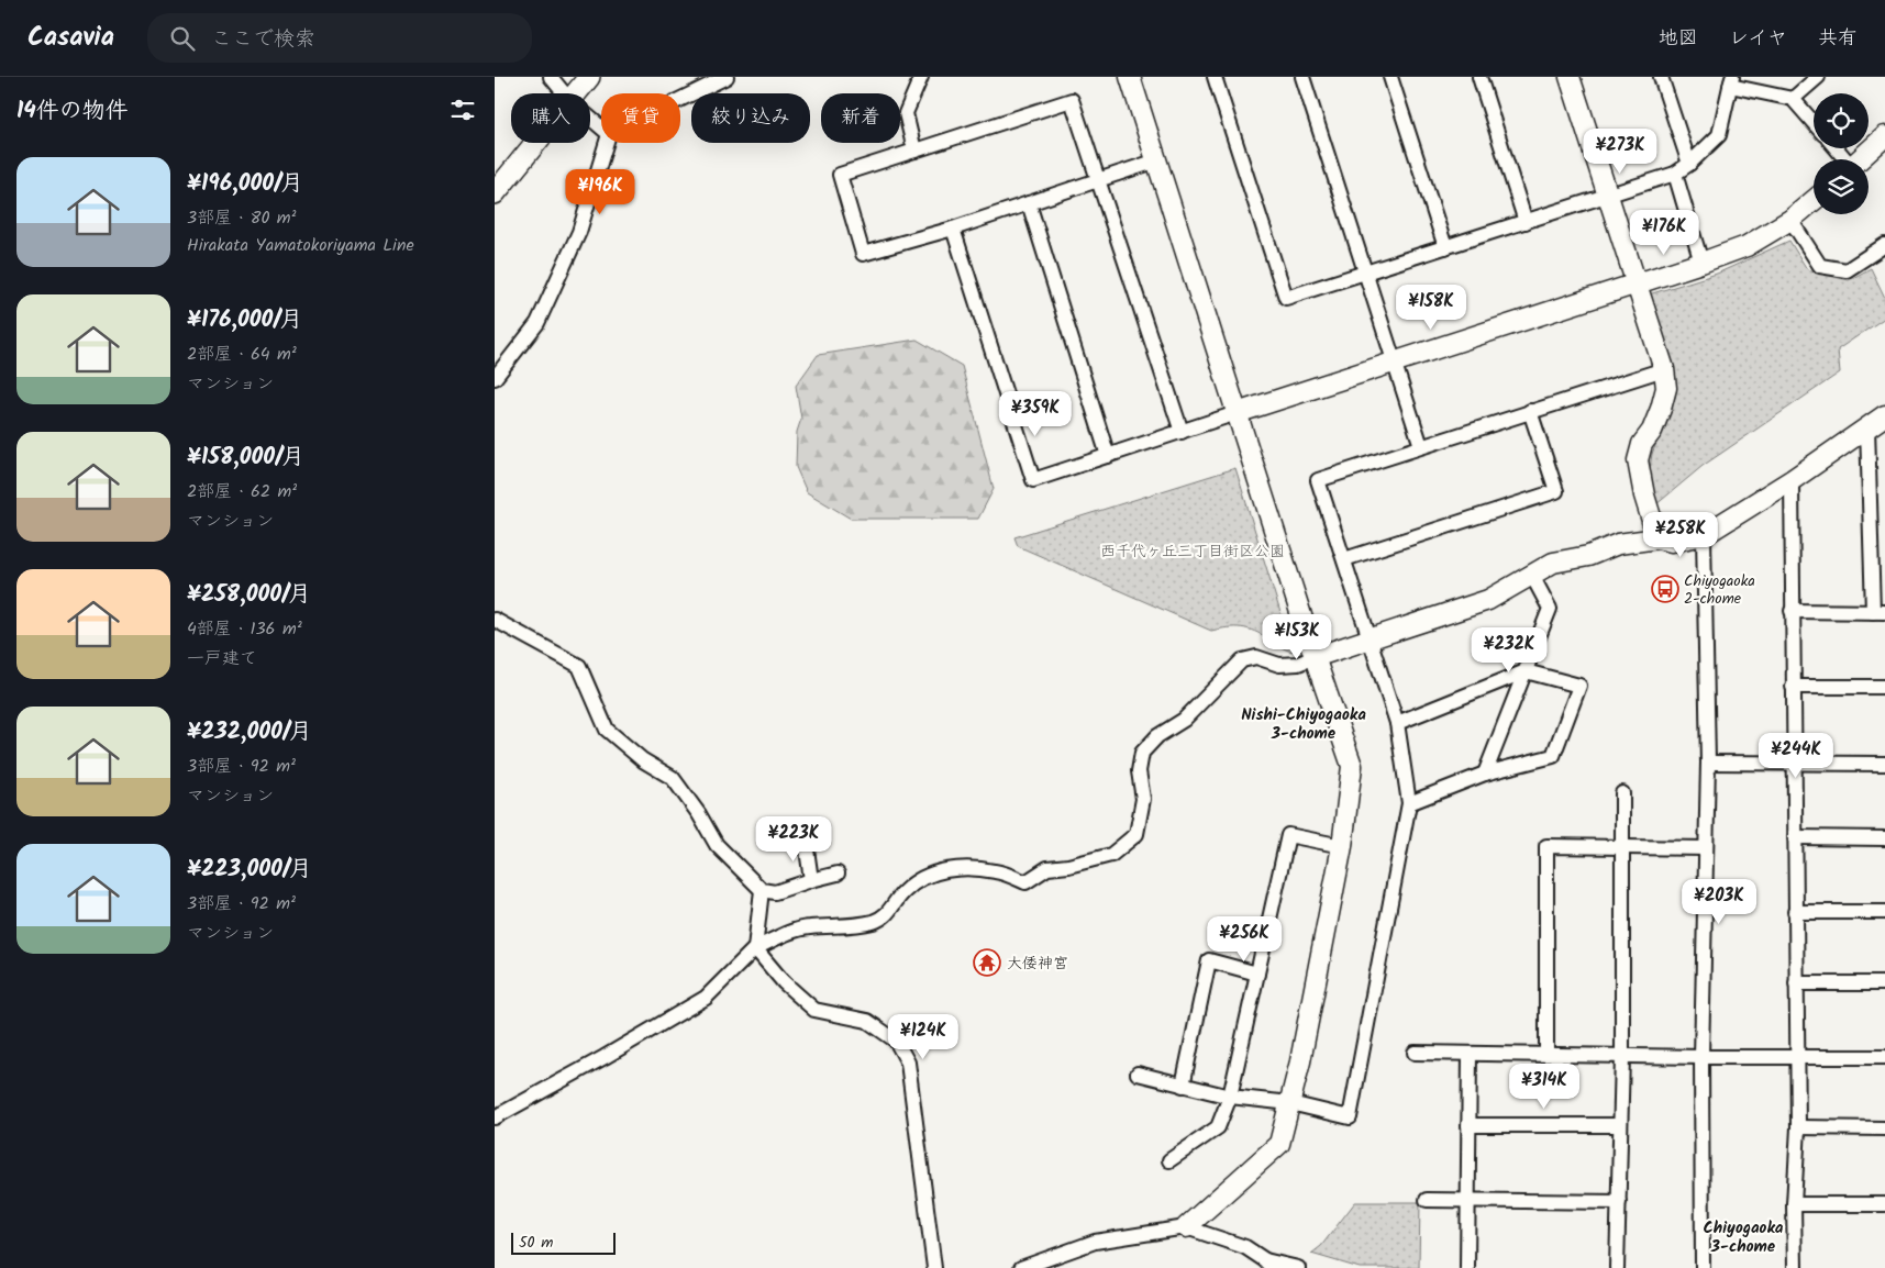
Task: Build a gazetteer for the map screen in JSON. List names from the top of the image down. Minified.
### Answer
{"districts":["Nishi-Chiyogaoka 3-chome","Chiyogaoka 3-chome"],"parks":["西千代ヶ丘三丁目街区公園"],"places":{"bus stop":["Chiyogaoka 2-chome"],"temple":["大倭神宮"]},"scale_bar":"50 m","page":{"header":"Casavia","search":"ここで検索","nav":["地図","レイヤ","共有"],"heading":"14件の物件","chip":["購入","賃貸","絞り込み","新着"],"price":["¥273K","¥196K","¥176K","¥158K","¥359K","¥258K","¥153K","¥232K","¥244K","¥223K","¥203K","¥256K","¥124K","¥314K"],"list":[{"name":"¥196,000/月","note":"3部屋 · 80 m² · Hirakata Yamatokoriyama Line"},{"name":"¥176,000/月","note":"2部屋 · 64 m² · マンション"},{"name":"¥158,000/月","note":"2部屋 · 62 m² · マンション"},{"name":"¥258,000/月","note":"4部屋 · 136 m² · 一戸建て"},{"name":"¥232,000/月","note":"3部屋 · 92 m² · マンション"},{"name":"¥223,000/月","note":"3部屋 · 92 m² · マンション"}],"scale":"50 m"}}
